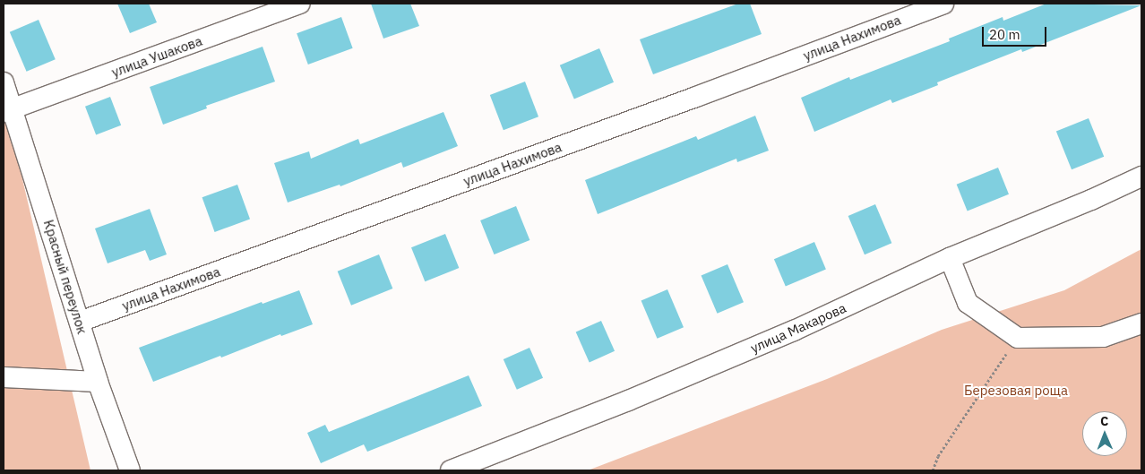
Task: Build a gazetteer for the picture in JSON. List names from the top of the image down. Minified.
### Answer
{"streets":{"street":["улица Нахимова","улица Ушакова","Красный переулок","улица Макарова"]},"crossings":[["улица Нахимова","Красный переулок"],["улица Ушакова","Красный переулок"]],"parks":["Березовая роща"],"scale_bar":"20 m","north":"top"}
